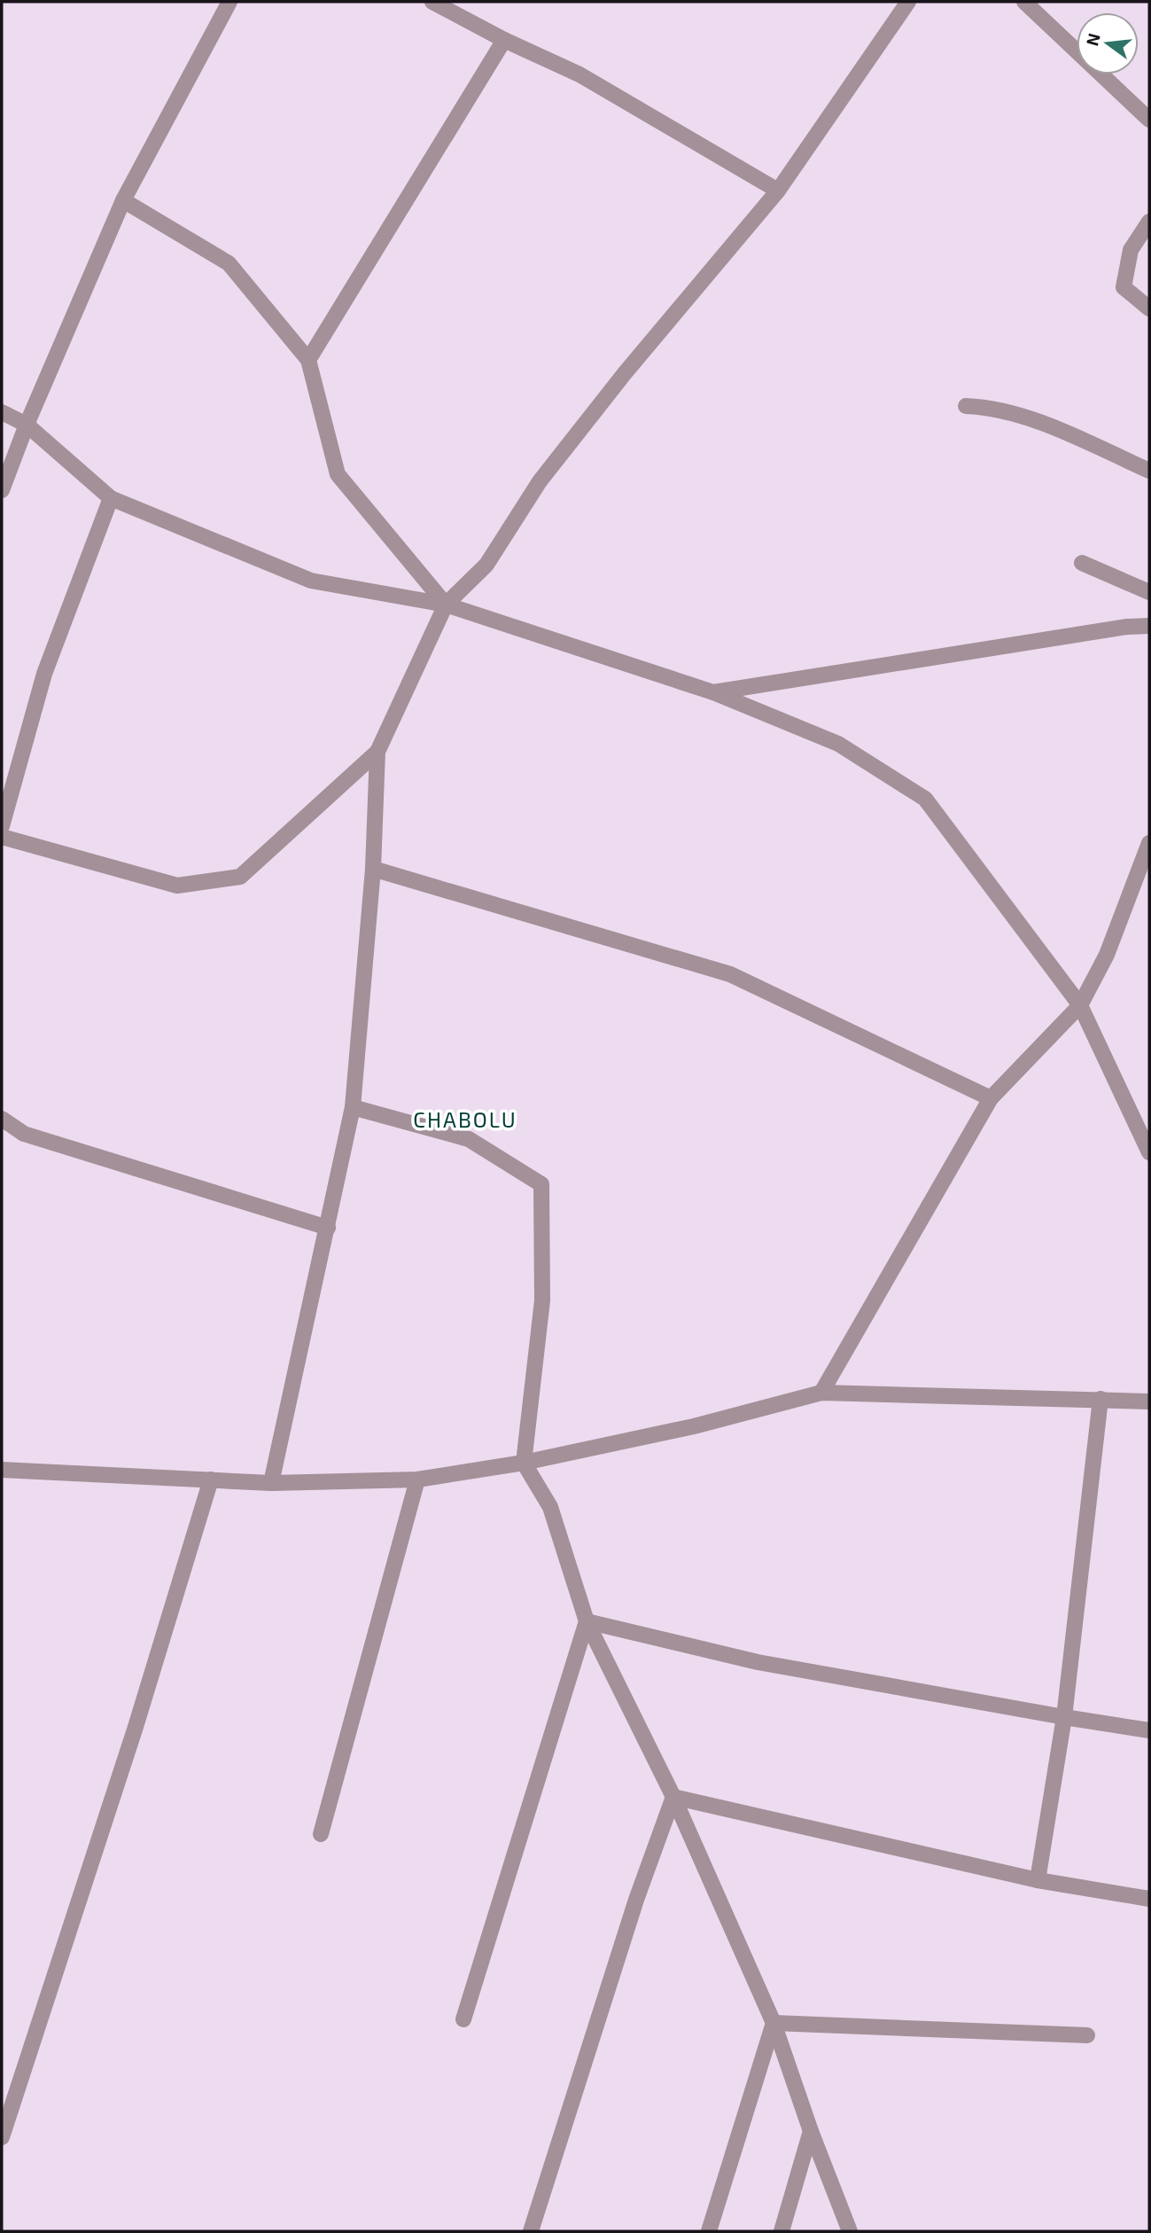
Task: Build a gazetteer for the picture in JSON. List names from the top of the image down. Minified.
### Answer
{"districts":["CHABOLU"],"north":"left"}
